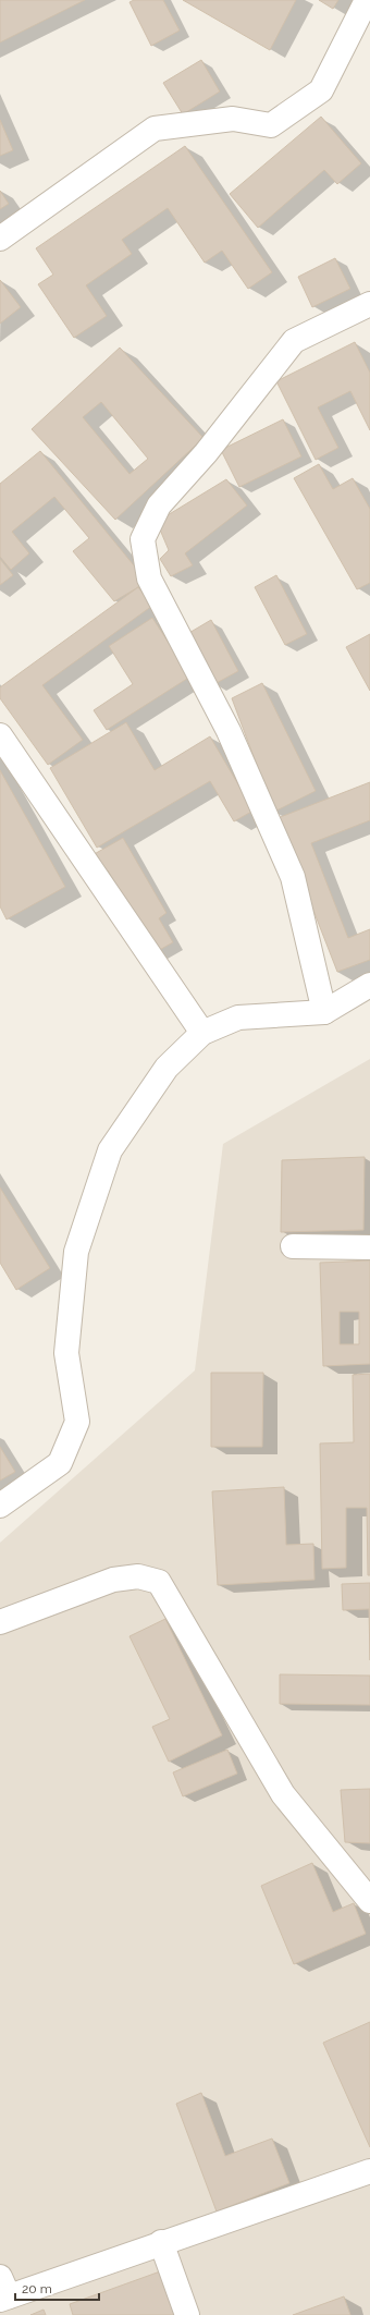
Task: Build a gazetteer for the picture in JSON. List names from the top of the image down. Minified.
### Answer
{"scale_bar":"20 m"}
